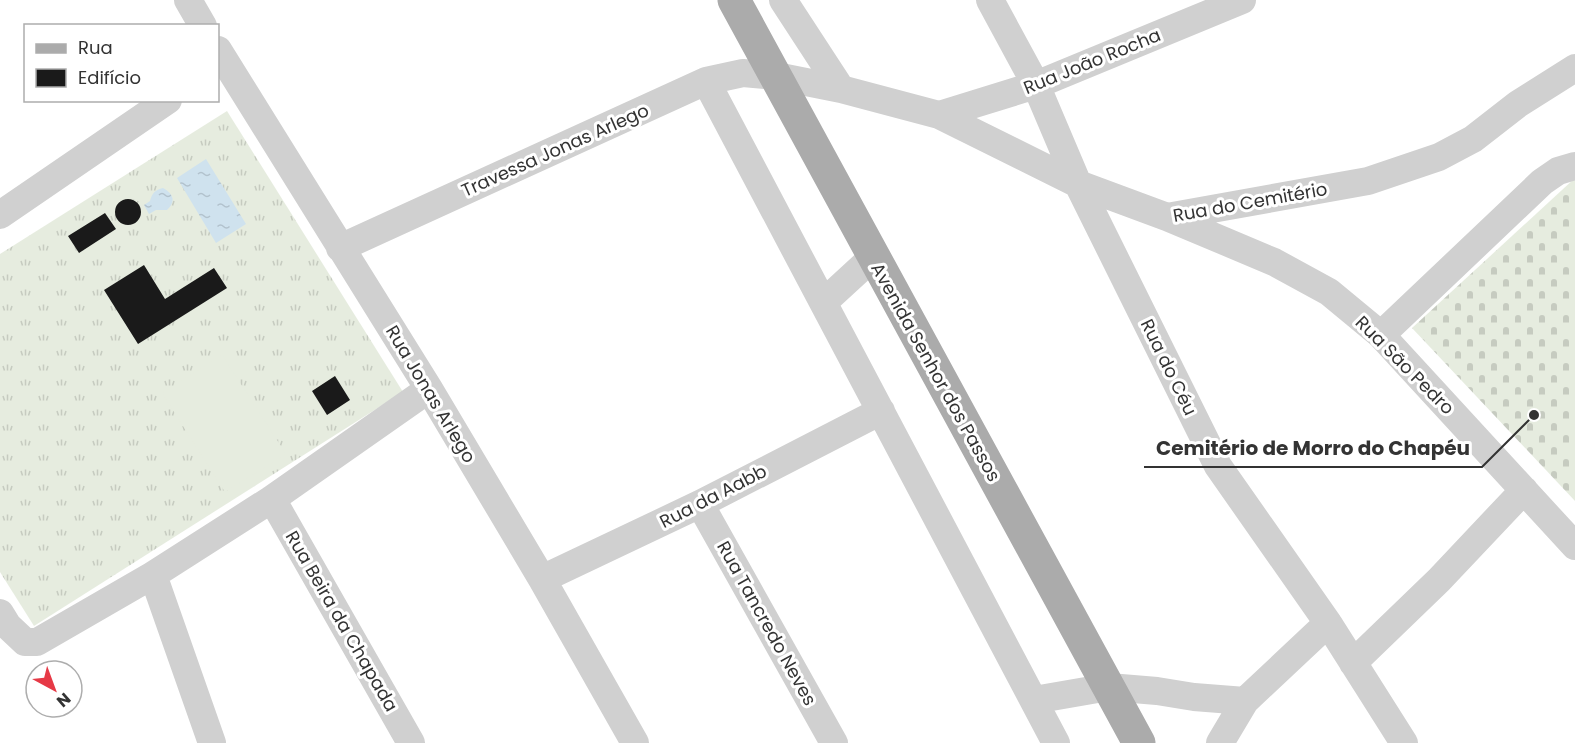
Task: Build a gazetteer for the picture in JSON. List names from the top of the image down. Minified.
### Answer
{"streets":{"main road":["Avenida Senhor dos Passos"],"street":["Rua João Rocha","Travessa Jonas Arlego","Rua do Cemitério","Rua São Pedro","Rua do Céu","Rua Jonas Arlego","Rua da Aabb","Rua Beira da Chapada","Rua Tancredo Neves"]},"crossings":[["Rua João Rocha","Rua do Cemitério"],["Rua João Rocha","Rua do Céu"],["Travessa Jonas Arlego","Rua do Cemitério"],["Travessa Jonas Arlego","Avenida Senhor dos Passos"],["Travessa Jonas Arlego","Rua Jonas Arlego"],["Rua do Cemitério","Rua São Pedro"],["Rua do Cemitério","Rua do Céu"],["Rua do Cemitério","Avenida Senhor dos Passos"],["Rua Jonas Arlego","Rua da Aabb"],["Rua da Aabb","Rua Tancredo Neves"]],"places":["Cemitério de Morro do Chapéu"],"legend":["Rua","Edifício"],"north":"bottom right"}
